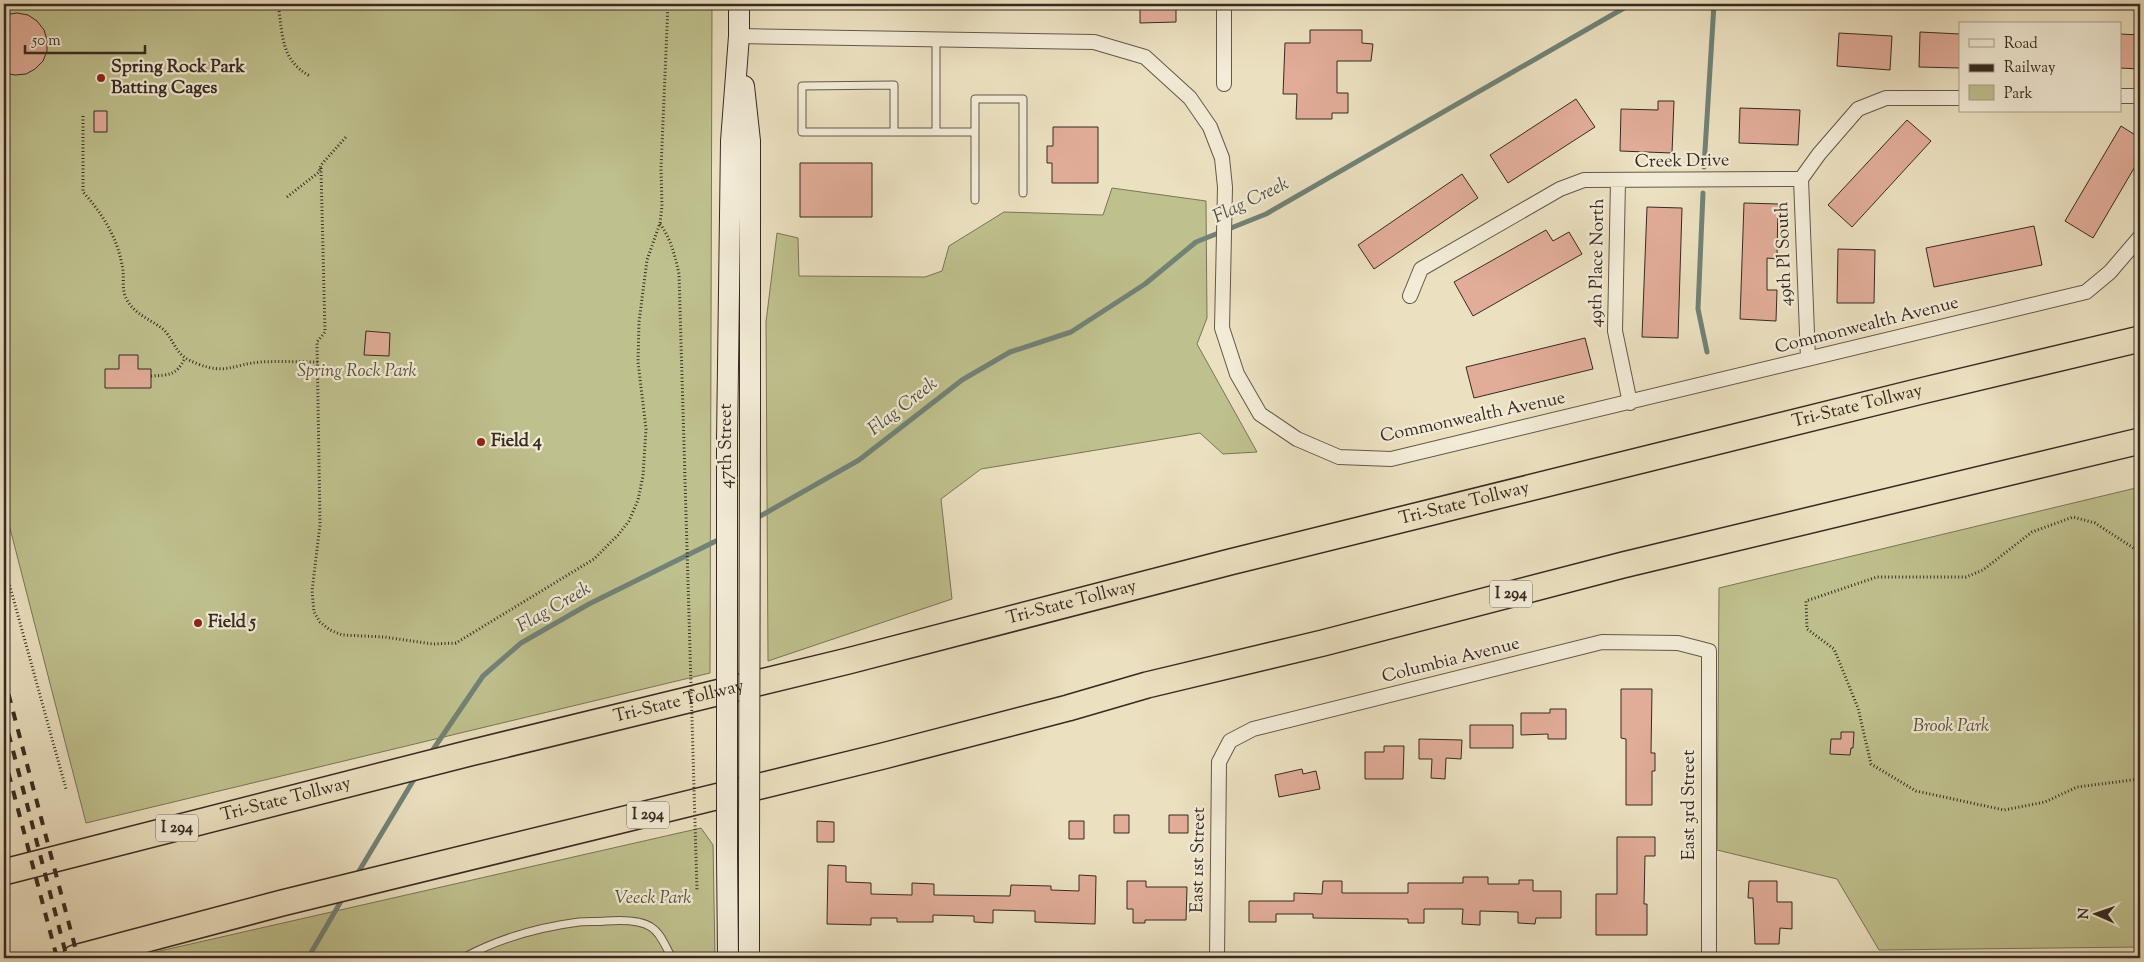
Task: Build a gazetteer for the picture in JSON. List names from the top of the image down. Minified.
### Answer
{"streets":{"highway":["Tri-State Tollway","I 294"],"main road":["47th Street"],"street":["Creek Drive","49th Pl South","49th Place North","Commonwealth Avenue","Columbia Avenue","East 3rd Street","East 1st Street"]},"crossings":[["Creek Drive","49th Pl South"],["Creek Drive","49th Place North"],["49th Pl South","Commonwealth Avenue"],["49th Place North","Commonwealth Avenue"],["Commonwealth Avenue","47th Street"],["Columbia Avenue","East 3rd Street"],["Columbia Avenue","East 1st Street"]],"water":["Flag Creek"],"parks":["Spring Rock Park","Brook Park","Veeck Park"],"places":["Spring Rock Park Batting Cages","Field 4","Field 5"],"legend":["Road","Railway","Park"],"scale_bar":"50 m","north":"left"}
